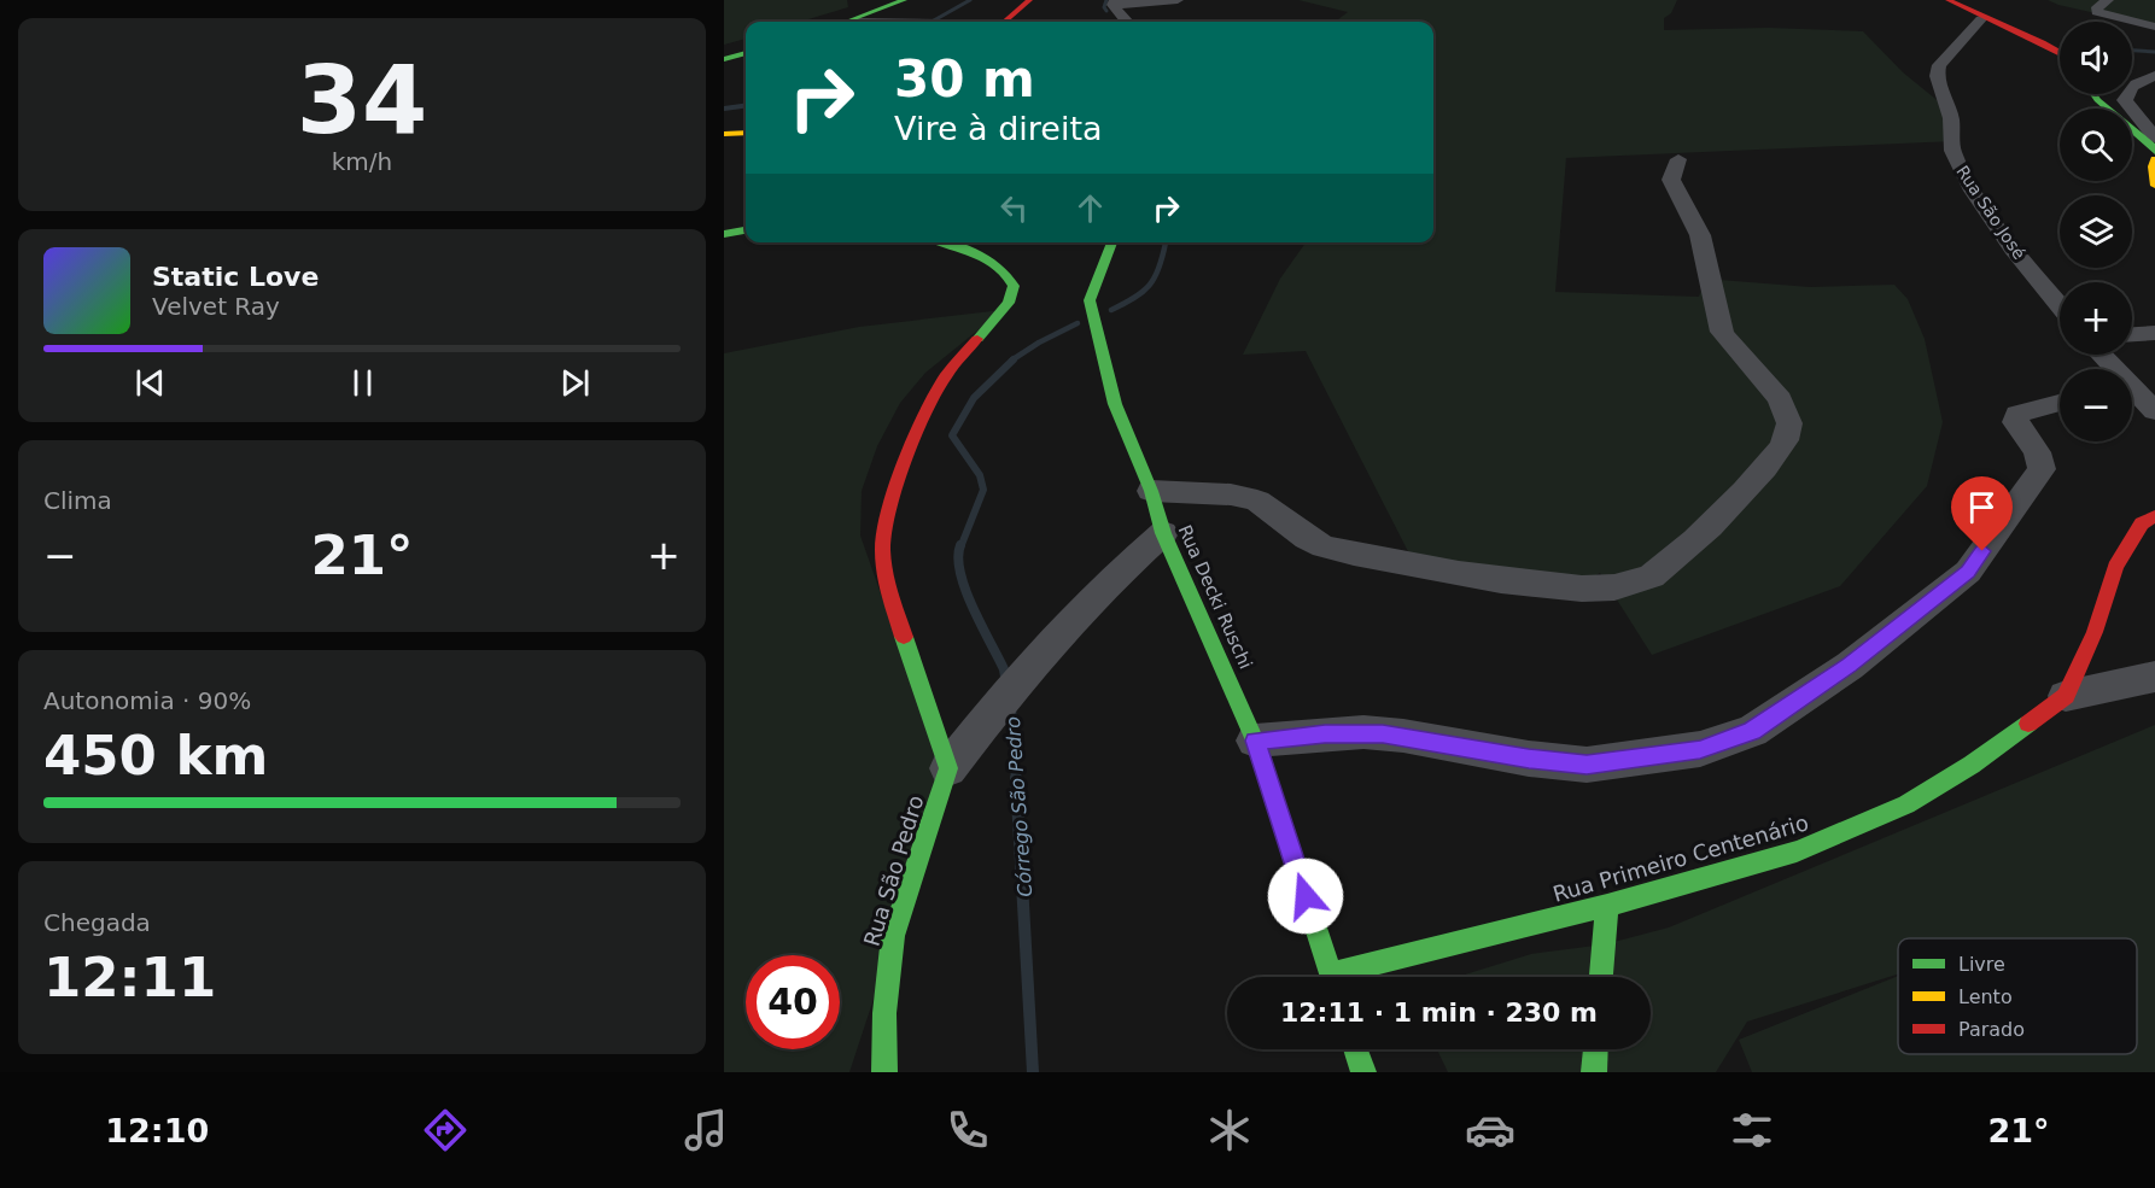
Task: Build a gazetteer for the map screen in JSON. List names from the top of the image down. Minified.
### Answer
{"streets":{"street":["Rua São José","Rua Decki Ruschi","Rua Primeiro Centenário","Rua São Pedro"]},"water":["Córrego São Pedro"],"legend":["Livre","Lento","Parado"],"page":{"tile":[["34","km/h"],"Clima",["Autonomia · 90%","450 km"],["Chegada","12:11"]],"map_buttons":["+","−"],"turn":["30 m","Vire à direita"],"song":["Static Love","Velvet Ray"],"heat":["−","21°","+"],"limit":"40","trip":"12:11 · 1 min · 230 m","tabs":["12:10","21°"]}}
